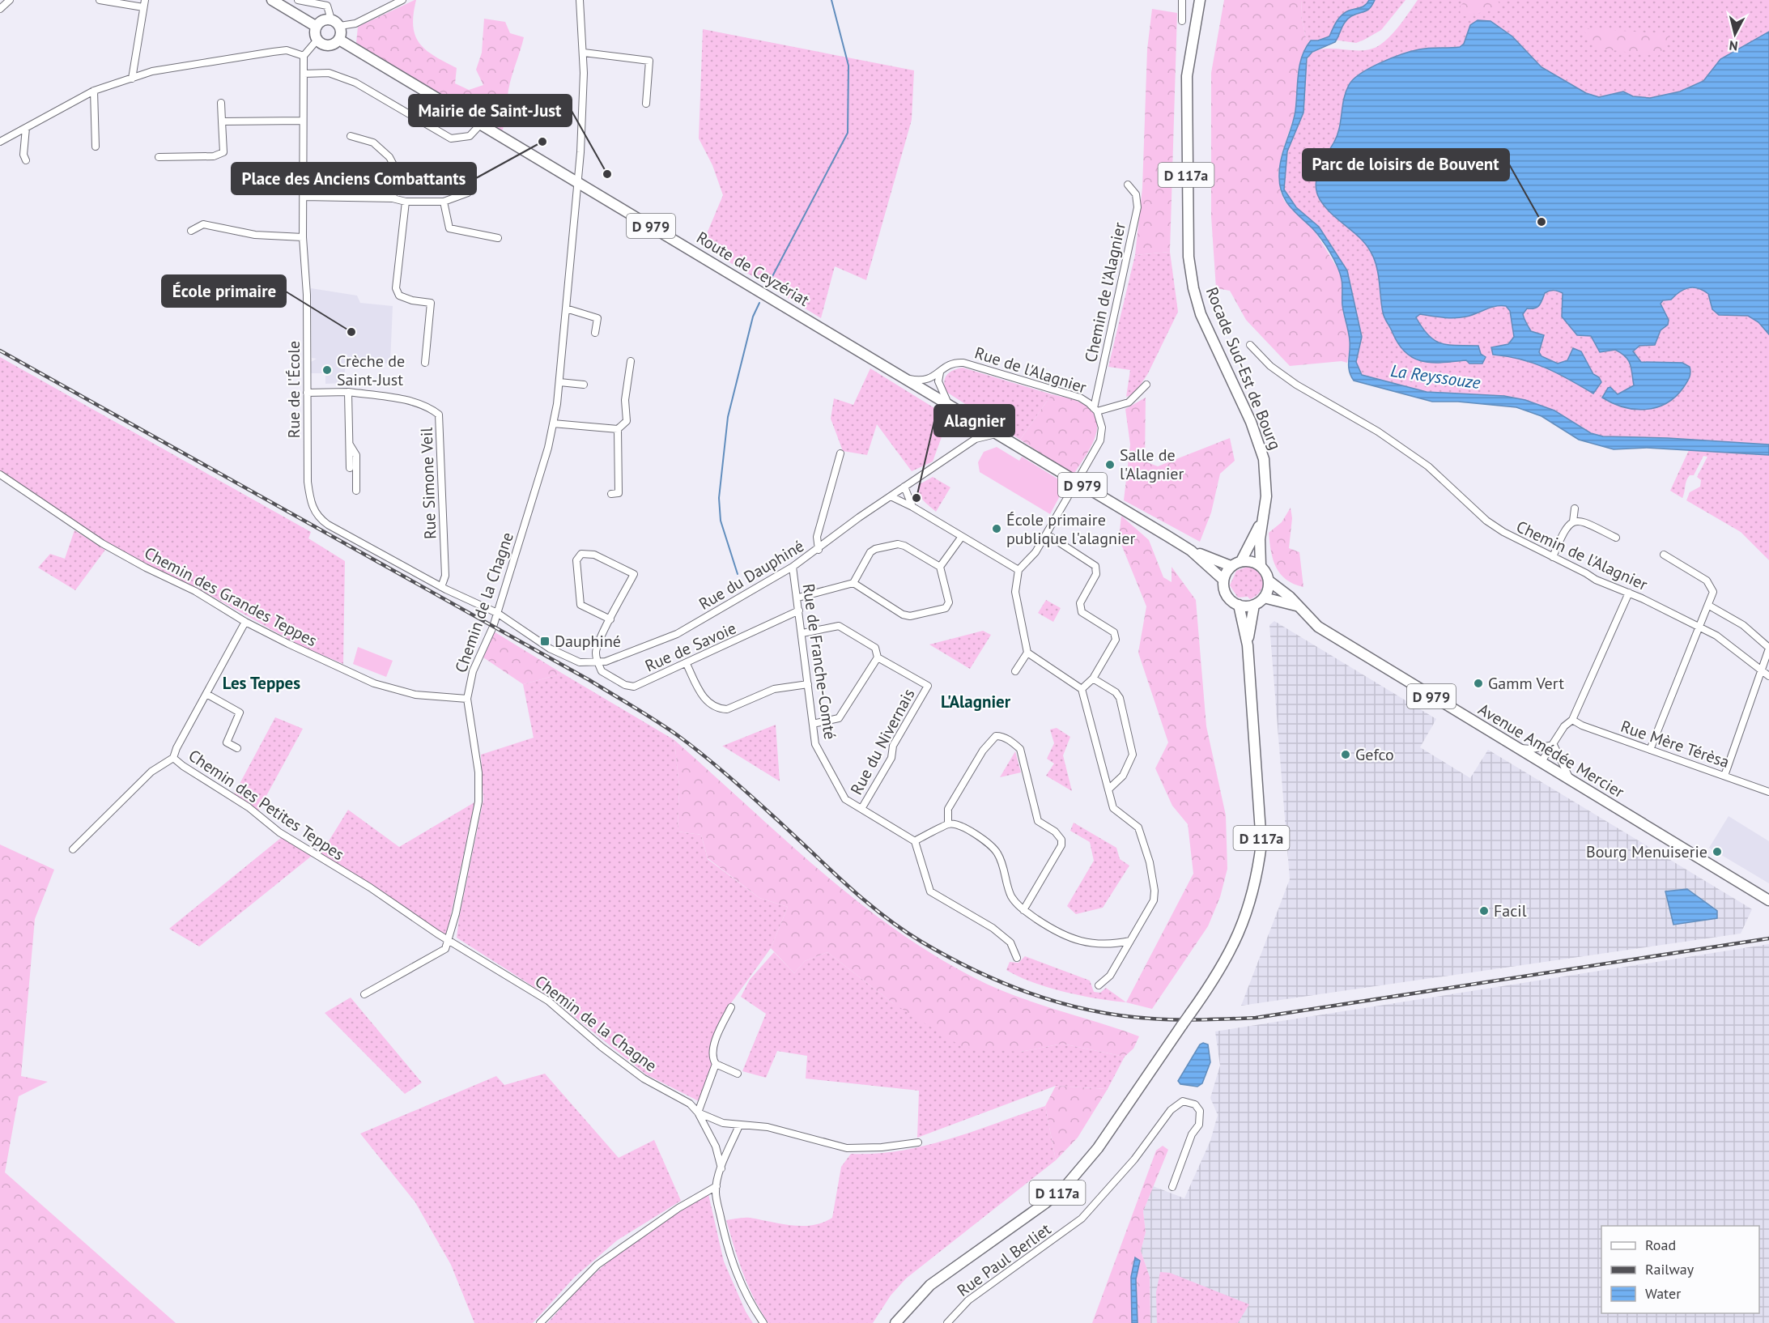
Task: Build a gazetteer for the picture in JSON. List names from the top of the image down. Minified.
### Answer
{"streets":{"main road":["D 117a","D 979","Route de Ceyzériat","Rocade Sud-Est de Bourg","Avenue Amédée Mercier"],"street":["Chemin de l'Alagnier","Rue de l'Alagnier","Rue de l'École","Rue Simone Veil","Rue du Dauphiné","Chemin des Grandes Teppes","Chemin de la Chagne","Rue de Savoie","Rue de Franche-Comté","Rue du Nivernais","Rue Mère Térèsa","Chemin des Petites Teppes","Rue Paul Berliet"]},"crossings":[["D 117a","D 979"],["D 117a","Rocade Sud-Est de Bourg"],["D 117a","Avenue Amédée Mercier"],["D 979","Route de Ceyzériat"],["D 979","Avenue Amédée Mercier"],["Route de Ceyzériat","Rue de l'Alagnier"],["Route de Ceyzériat","Chemin de la Chagne"],["Chemin de l'Alagnier","Rue de l'Alagnier"],["Rue de l'École","Rue Simone Veil"],["Rue de l'École","Chemin de la Chagne"],["Rue du Dauphiné","Rue de Savoie"],["Rue du Dauphiné","Rue de Franche-Comté"],["Chemin des Grandes Teppes","Chemin de la Chagne"],["Chemin des Grandes Teppes","Chemin des Petites Teppes"],["Chemin de la Chagne","Chemin des Petites Teppes"],["Rue de Savoie","Rue de Franche-Comté"],["Rue de Franche-Comté","Rue du Nivernais"]],"districts":["Les Teppes","L'Alagnier"],"water":["La Reyssouze"],"places":{"other":["Place des Anciens Combattants","Mairie de Saint-Just","Parc de loisirs de Bouvent","École primaire","Crèche de Saint-Just","Salle de l'Alagnier","Alagnier","École primaire publique l'alagnier","Gamm Vert","Gefco","Bourg Menuiserie","Facil"],"transit":["Dauphiné"]},"legend":["Road","Railway","Water"],"north":"bottom"}
